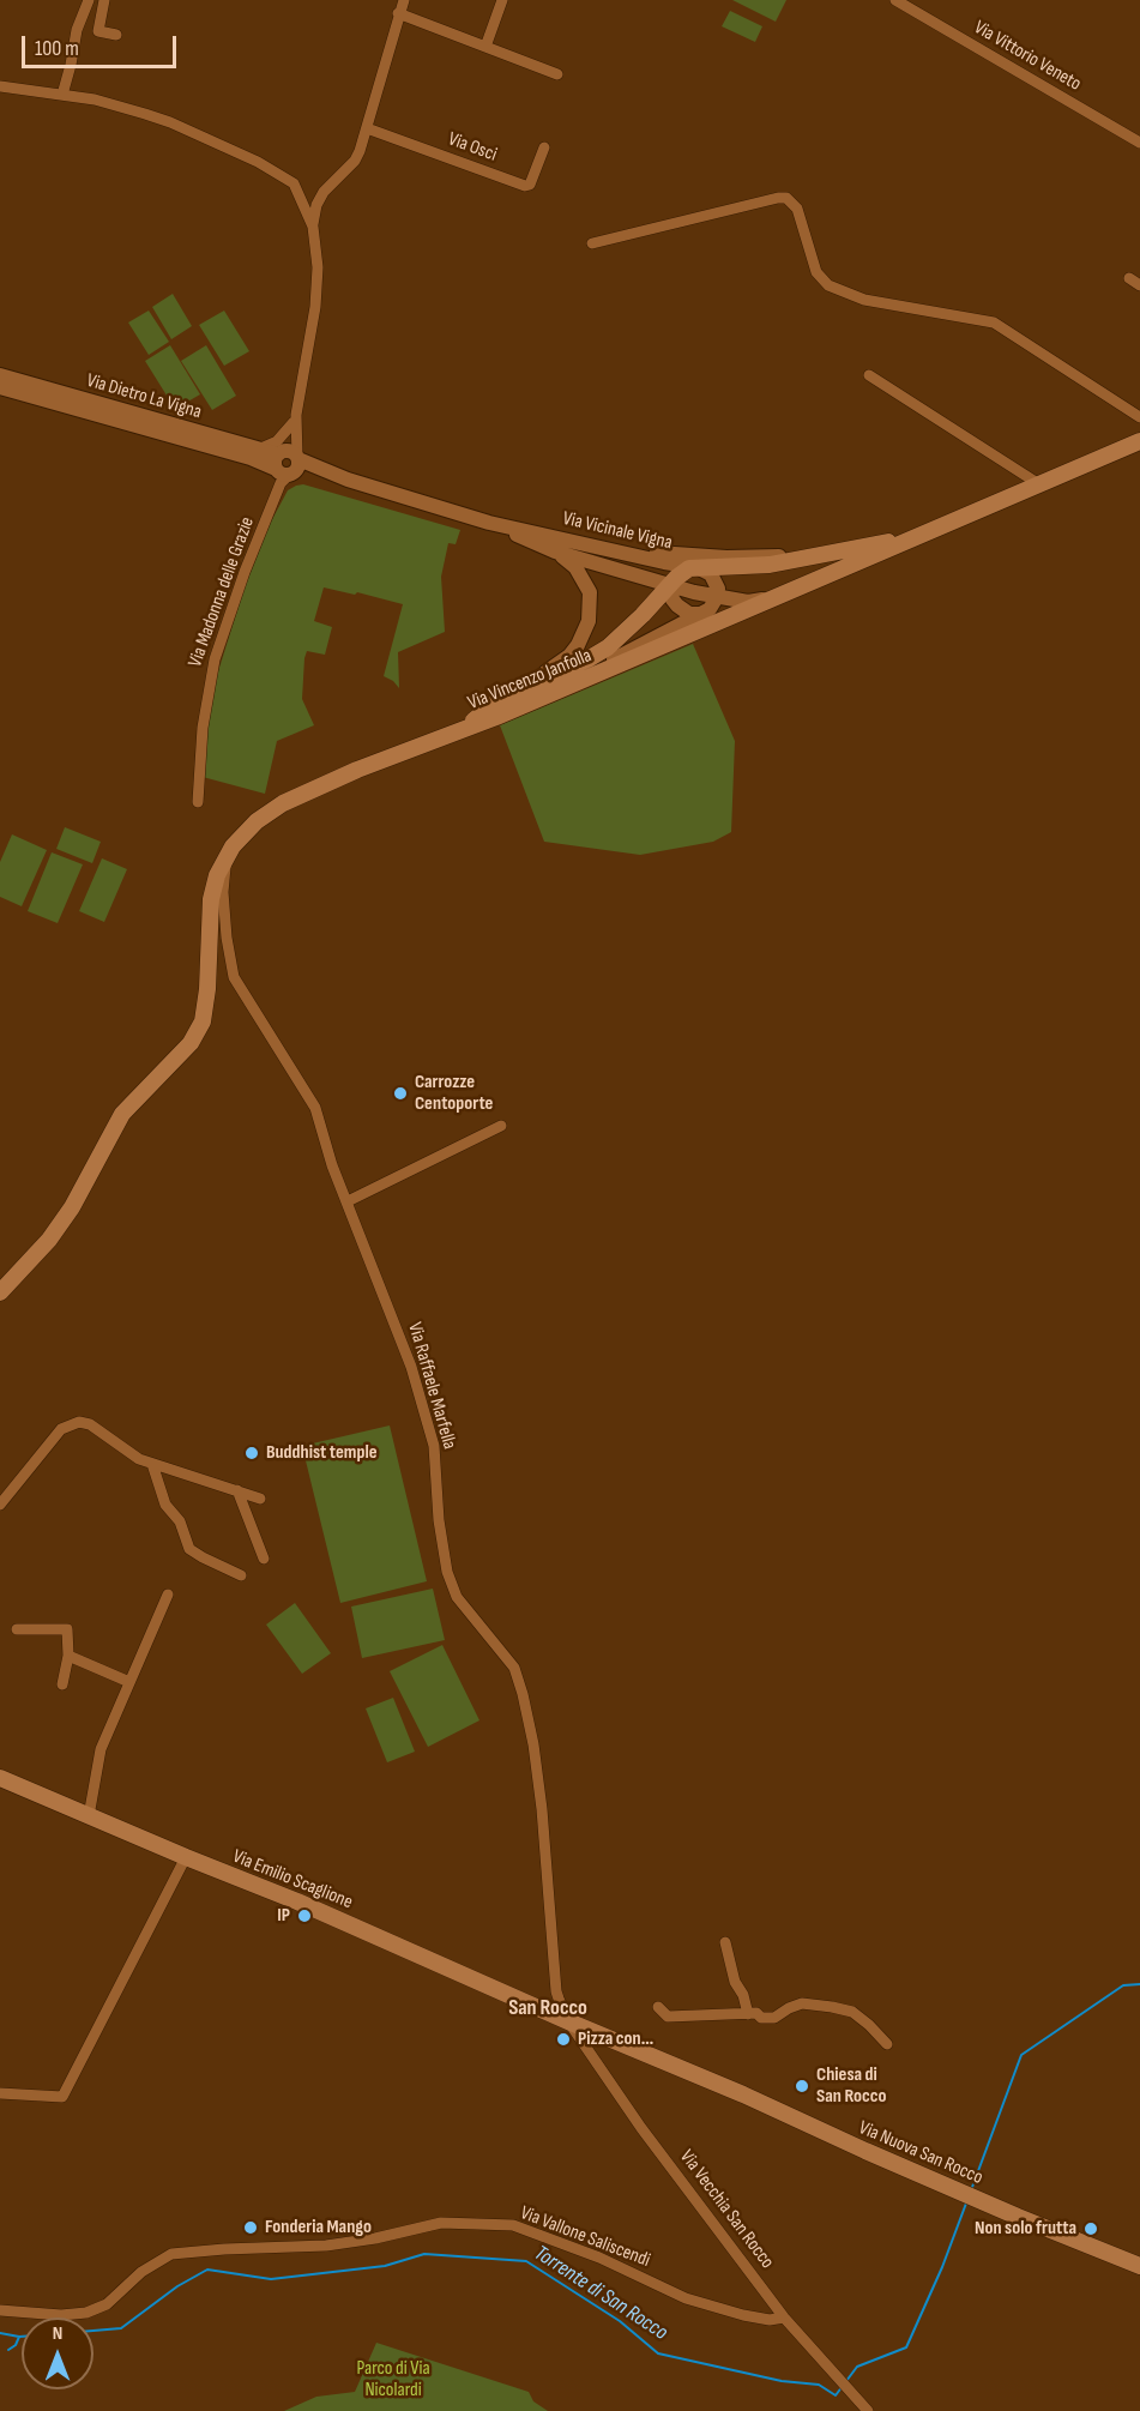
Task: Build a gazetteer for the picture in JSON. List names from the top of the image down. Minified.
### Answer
{"streets":{"main road":["Via Vincenzo Janfolla","Via Emilio Scaglione","Via Nuova San Rocco"],"street":["Via Vittorio Veneto","Via Osci","Via Dietro La Vigna","Via Vicinale Vigna","Via Madonna delle Grazie","Via Raffaele Marfella","Via Vecchia San Rocco","Via Vallone Saliscendi"]},"crossings":[["Via Dietro La Vigna","Via Vicinale Vigna"],["Via Dietro La Vigna","Via Madonna delle Grazie"],["Via Vicinale Vigna","Via Madonna delle Grazie"],["Via Vicinale Vigna","Via Vincenzo Janfolla"],["Via Raffaele Marfella","Via Emilio Scaglione"],["Via Raffaele Marfella","Via Nuova San Rocco"],["Via Raffaele Marfella","Via Vecchia San Rocco"],["Via Emilio Scaglione","Via Nuova San Rocco"],["Via Emilio Scaglione","Via Vecchia San Rocco"],["Via Nuova San Rocco","Via Vecchia San Rocco"],["Via Vecchia San Rocco","Via Vallone Saliscendi"]],"districts":["San Rocco"],"water":["Torrente di San Rocco"],"parks":["Parco di Via Nicolardi"],"places":["Carrozze Centoporte","Buddhist temple","IP","Pizza con…","Chiesa di San Rocco","Fonderia Mango","Non solo frutta"],"scale_bar":"100 m","north":"top"}
